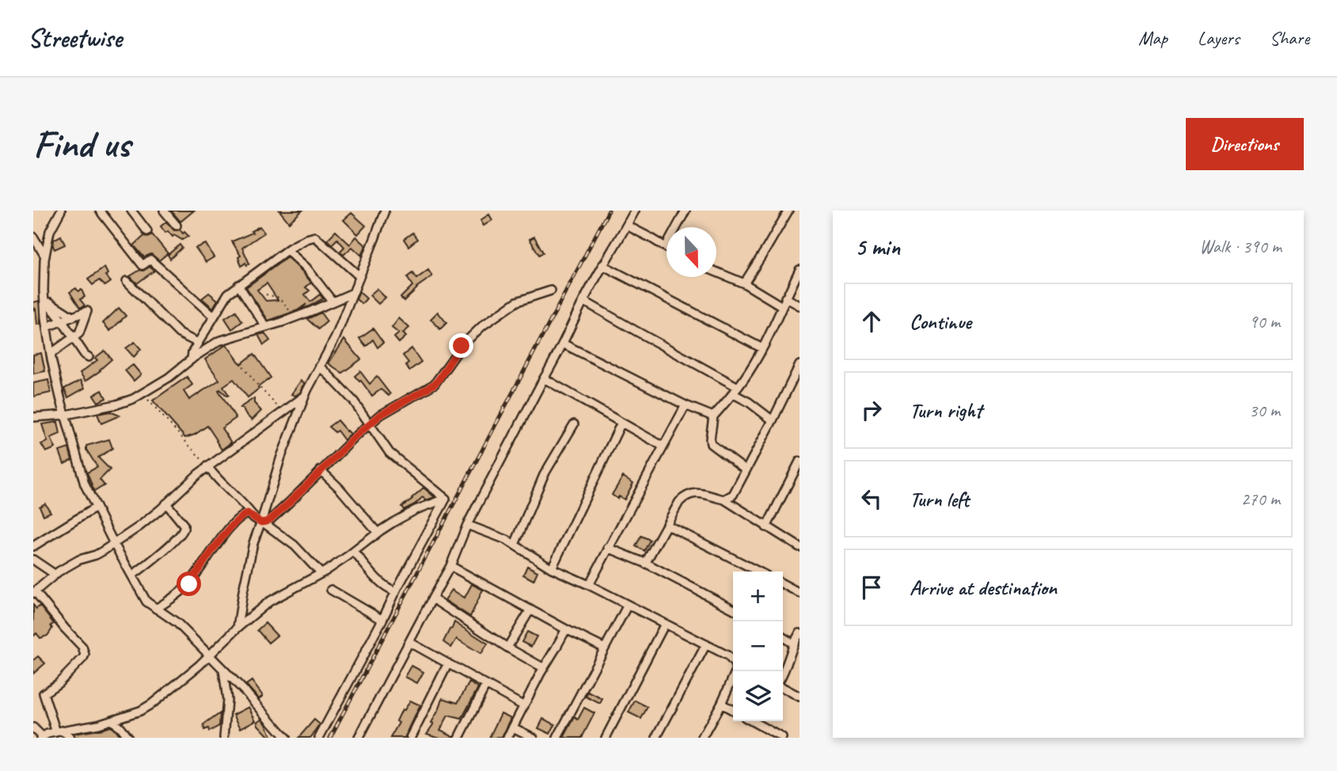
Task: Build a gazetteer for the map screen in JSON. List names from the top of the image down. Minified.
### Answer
{"north":"bottom","page":{"header":"Streetwise","nav":["Map","Layers","Share"],"buttons":"Directions","title":"Find us","heading":["5 min","Walk · 390 m"],"list":[["Continue","90 m"],["Turn right","30 m"],["Turn left","270 m"],"Arrive at destination"],"map_buttons":["+","−"]}}
